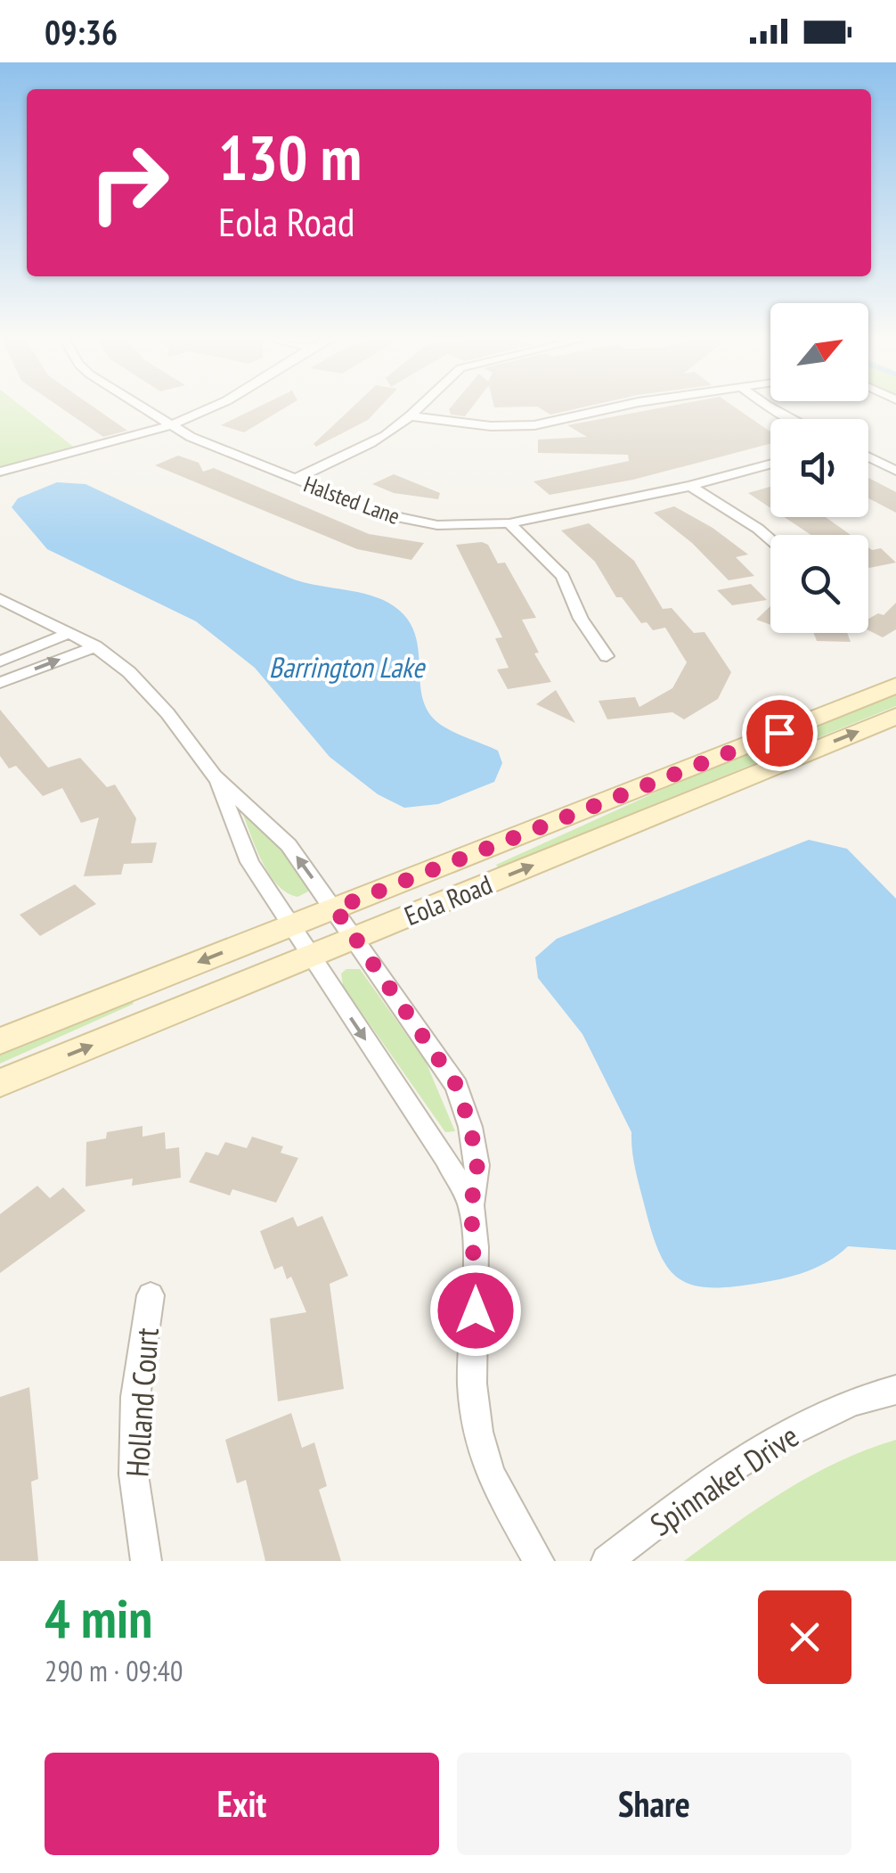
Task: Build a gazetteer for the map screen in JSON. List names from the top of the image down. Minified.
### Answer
{"streets":{"street":["Halsted Lane","Eola Road","Holland Court","Spinnaker Drive"]},"water":["Barrington Lake"],"north":"top right","page":{"status":"09:36","turn":["130 m","Eola Road"],"heading":["4 min","290 m · 09:40"],"buttons":["Exit","Share"]}}
